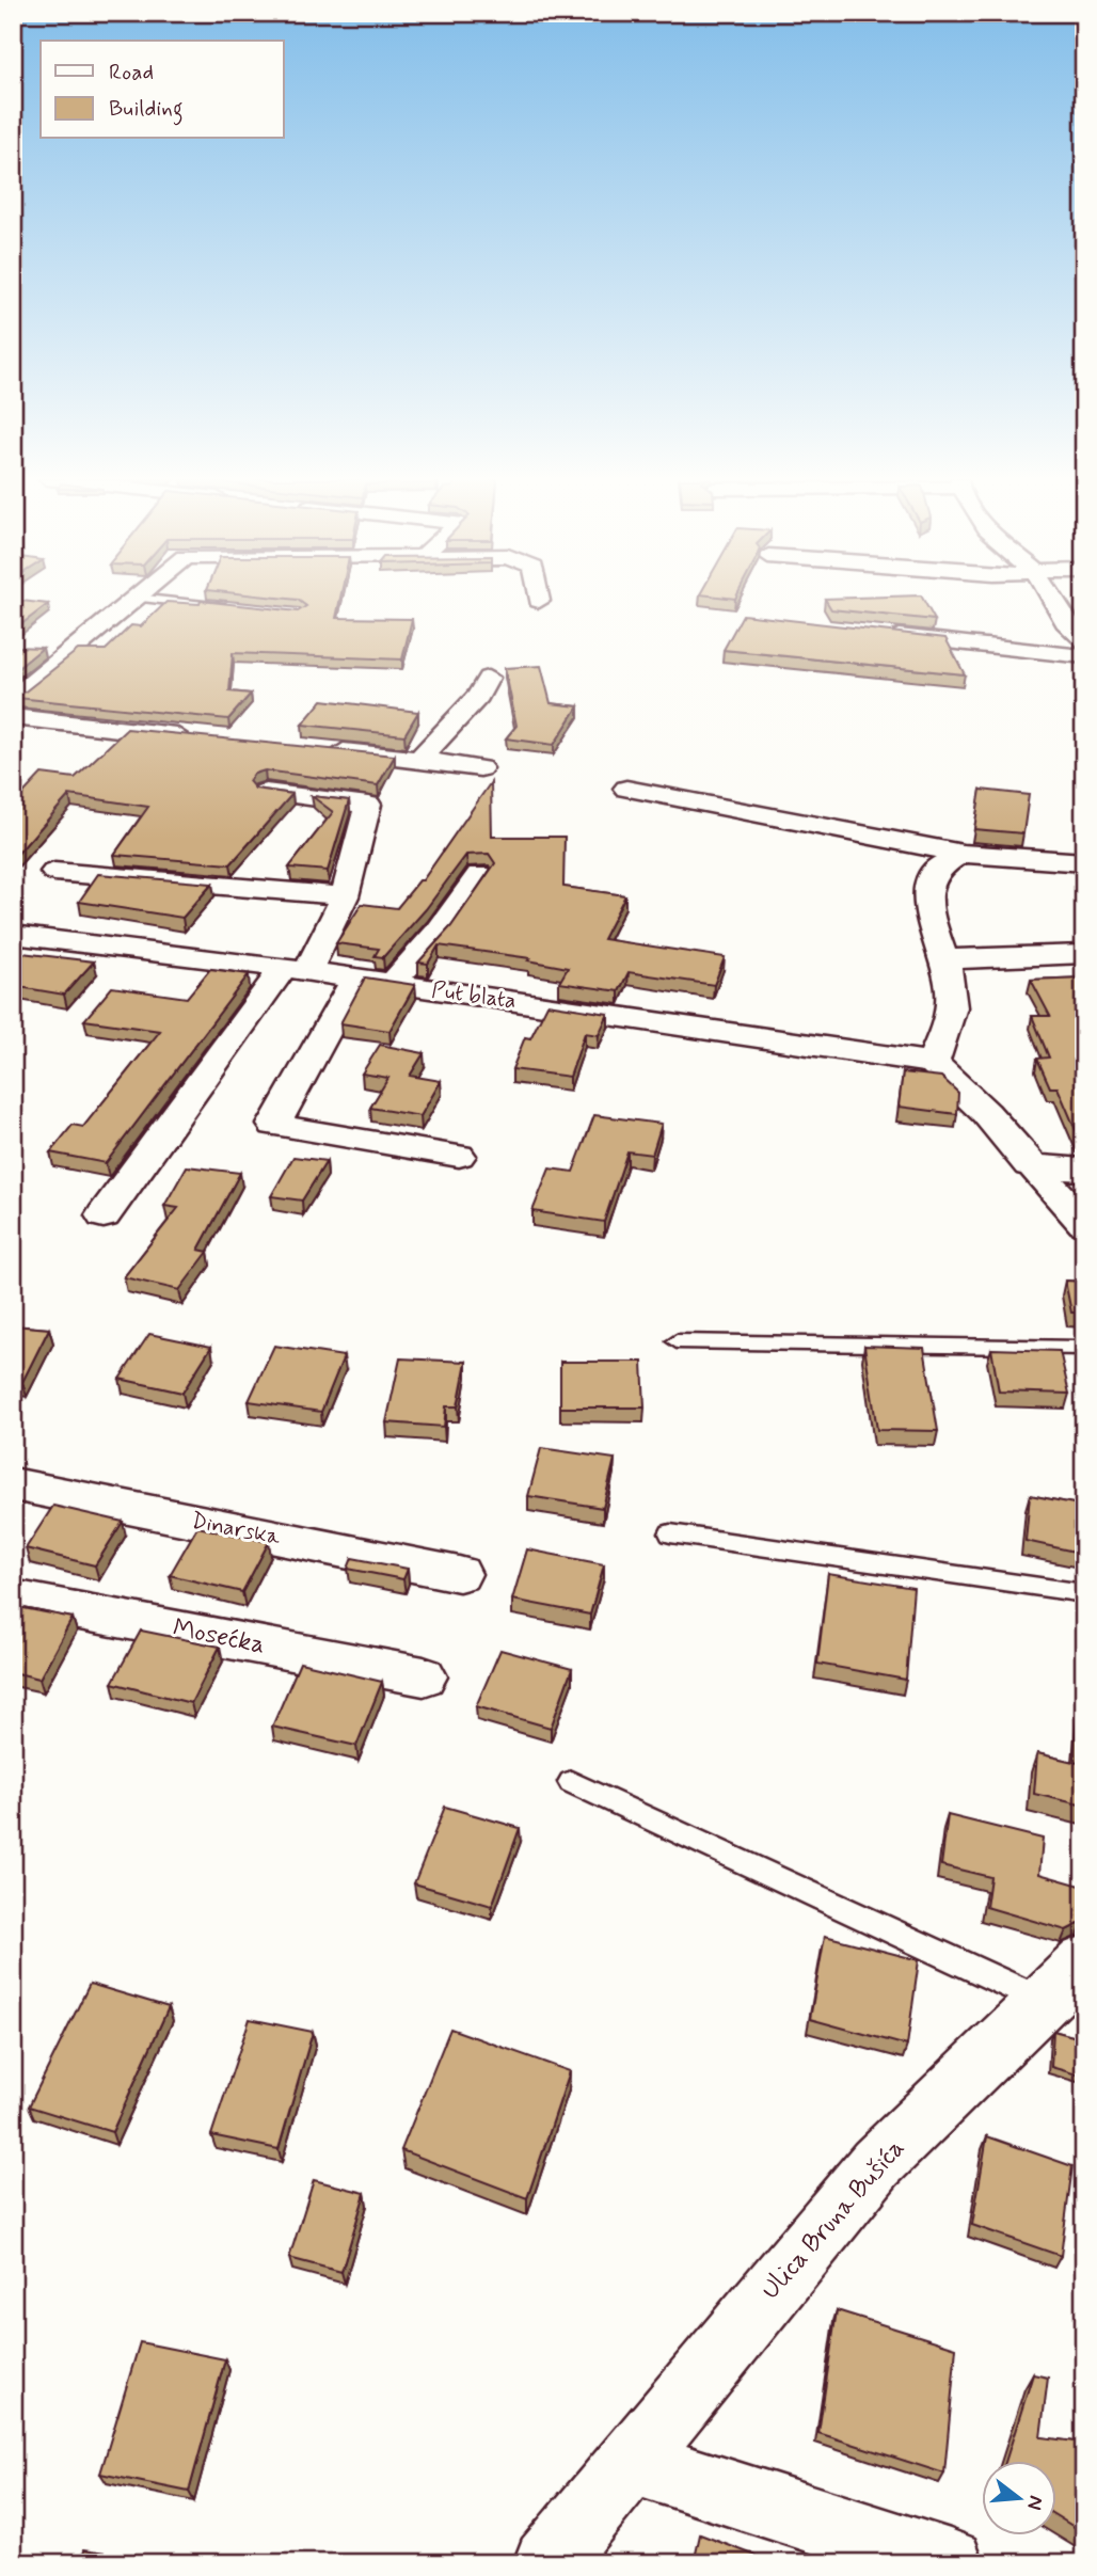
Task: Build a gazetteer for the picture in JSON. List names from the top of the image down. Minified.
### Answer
{"streets":{"street":["Put blata","Dinarska","Mosećka","Ulica Bruna Bušića"]},"legend":["Road","Building"],"north":"right"}
